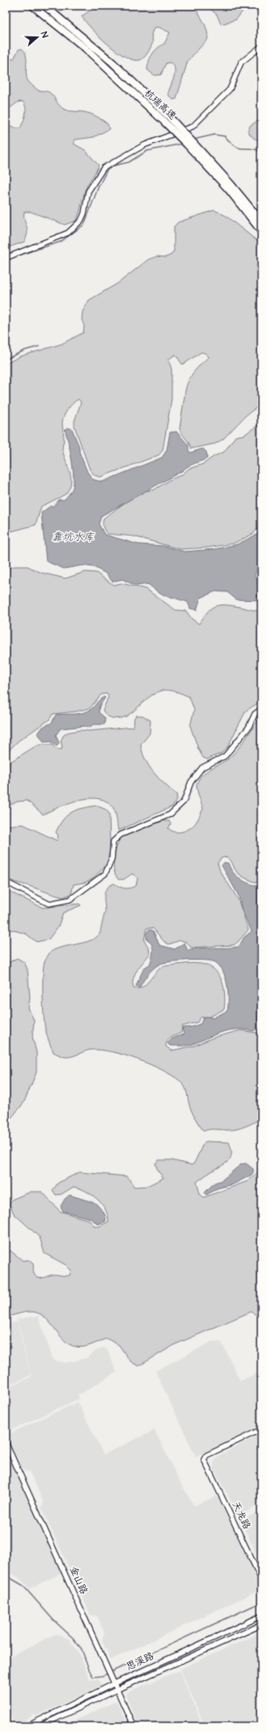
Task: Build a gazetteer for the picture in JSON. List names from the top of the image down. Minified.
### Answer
{"streets":{"highway":["杭瑞高速"],"street":["天龙路","金山路","思溪路"]},"crossings":[["金山路","思溪路"]],"water":["靠坑水库"],"north":"right"}
